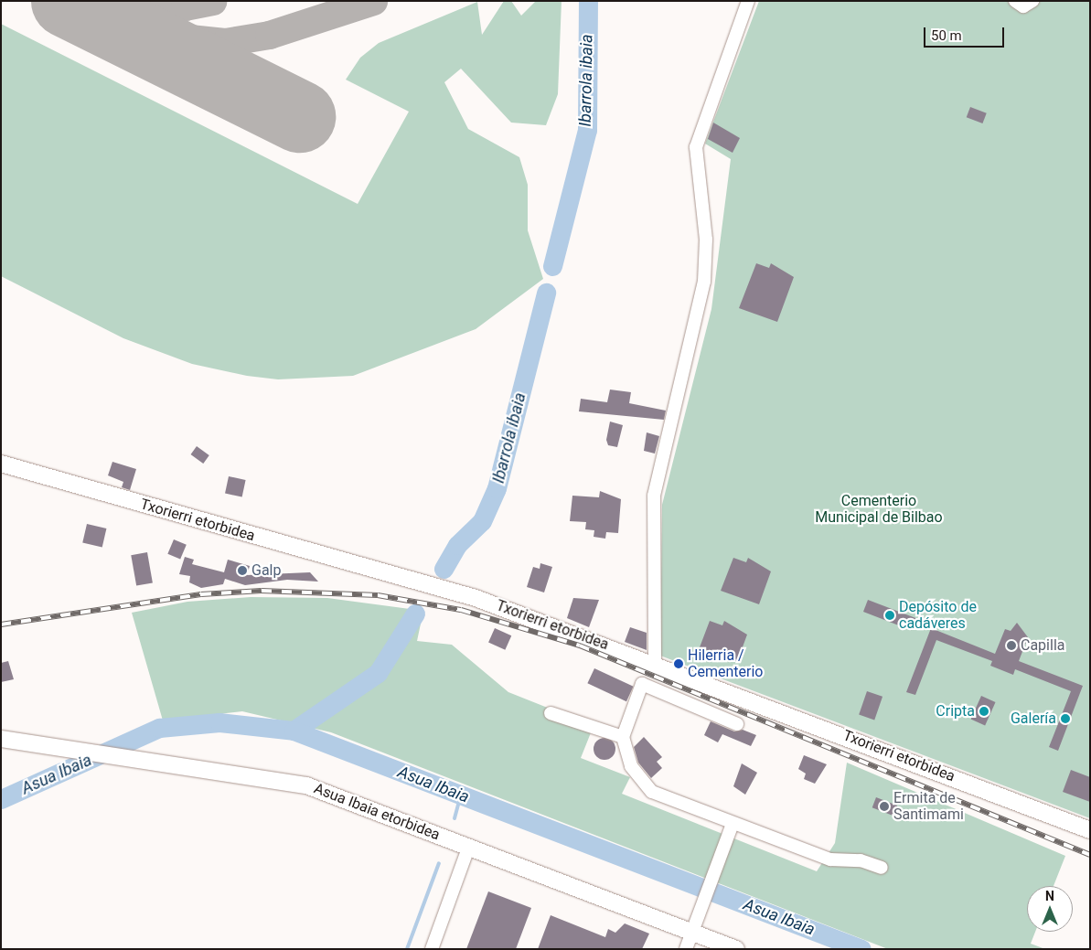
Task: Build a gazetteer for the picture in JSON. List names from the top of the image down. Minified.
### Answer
{"streets":{"street":["Txorierri etorbidea","Asua Ibaia etorbidea"]},"water":["Ibarrola ibaia","Asua Ibaia"],"parks":["Cementerio Municipal de Bilbao"],"places":["Galp","Depósito de cadáveres","Capilla","Hilerria / Cementerio","Cripta","Galería","Ermita de Santimami"],"scale_bar":"50 m","north":"top"}
